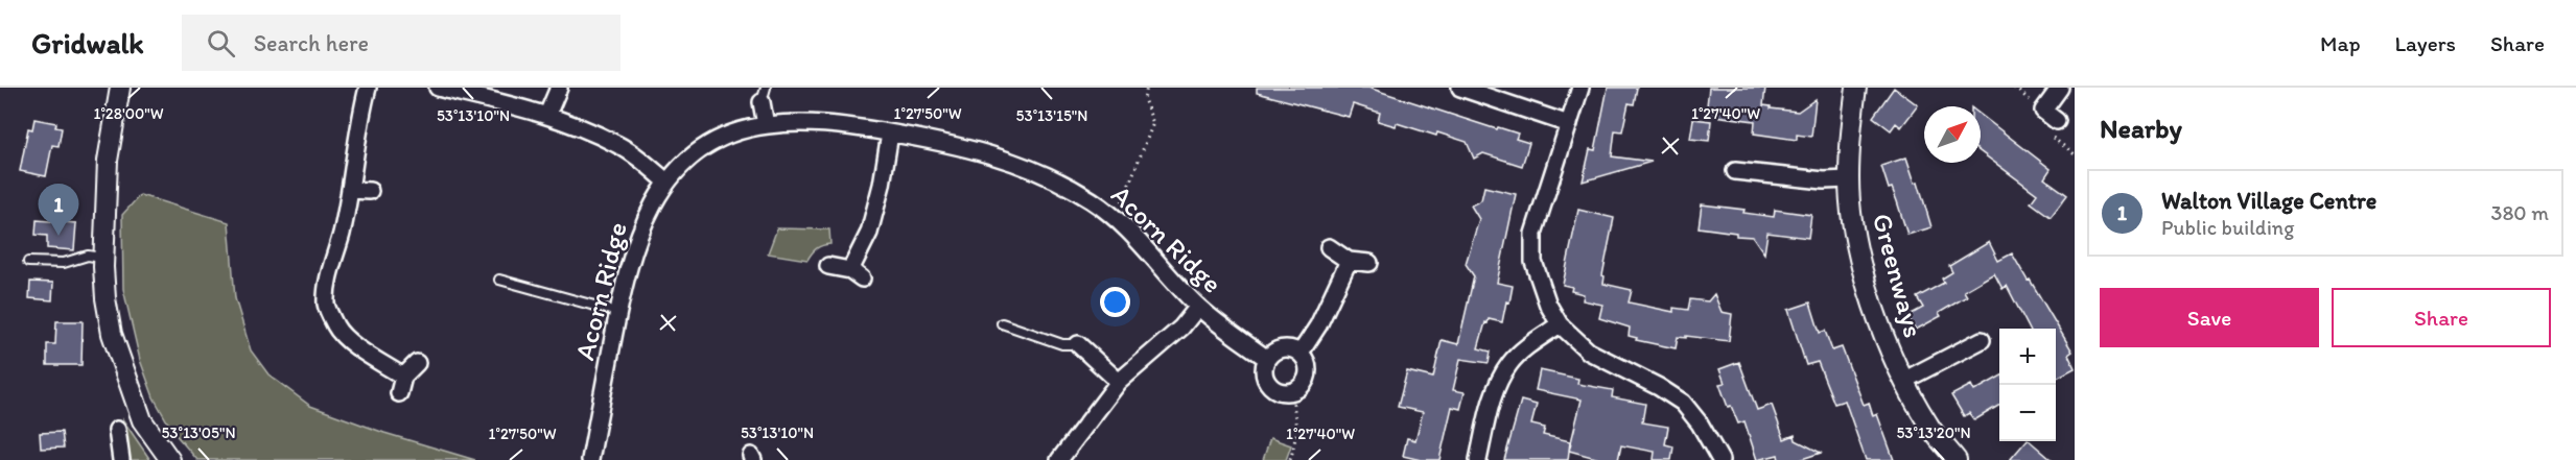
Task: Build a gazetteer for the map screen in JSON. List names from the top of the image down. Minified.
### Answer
{"streets":{"street":["Acorn Ridge","Greenways"]},"north":"top right","page":{"header":"Gridwalk","search":"Search here","nav":["Map","Layers","Share"],"heading":"Nearby","list":[{"mark":"1","name":"Walton Village Centre","note":"Public building","value":"380 m"}],"pins":"1","buttons":["Save","Share"],"map_buttons":["+","−"]},"coordinates":["1°28'00\"W","1°27'50\"W","1°27'40\"W","53°13'10\"N","53°13'15\"N","53°13'05\"N","53°13'20\"N"]}
